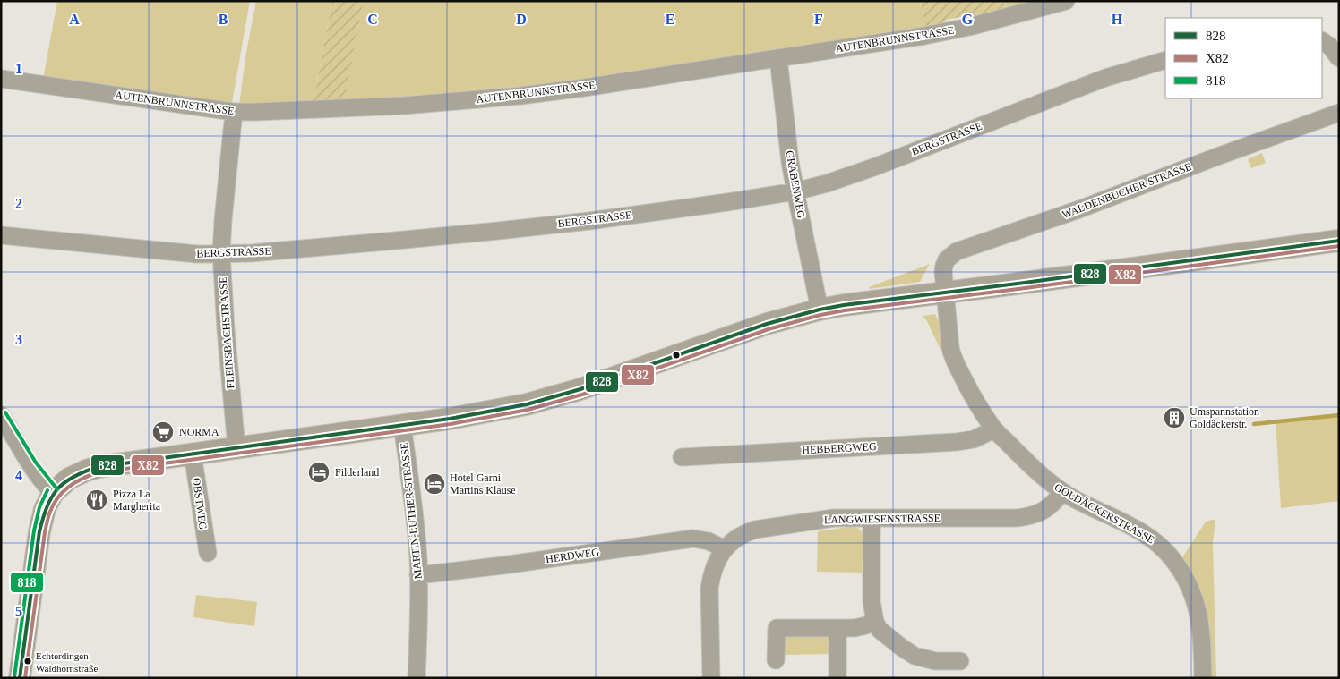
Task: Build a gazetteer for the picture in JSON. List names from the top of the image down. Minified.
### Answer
{"streets":{"street":["AUTENBRUNNSTRASSE","BERGSTRASSE","GRABENWEG","WALDENBUCHER STRASSE","FLEINSBACHSTRASSE","HEBBERGWEG","OBSTWEG","MARTIN-LUTHER-STRASSE","GOLDÄCKERSTRASSE","LANGWIESENSTRASSE","HERDWEG"]},"crossings":[["AUTENBRUNNSTRASSE","GRABENWEG"],["AUTENBRUNNSTRASSE","FLEINSBACHSTRASSE"],["BERGSTRASSE","GRABENWEG"],["BERGSTRASSE","FLEINSBACHSTRASSE"],["WALDENBUCHER STRASSE","GOLDÄCKERSTRASSE"],["HEBBERGWEG","GOLDÄCKERSTRASSE"],["MARTIN-LUTHER-STRASSE","HERDWEG"],["GOLDÄCKERSTRASSE","LANGWIESENSTRASSE"],["LANGWIESENSTRASSE","HERDWEG"]],"places":{"building":["Umspannstation Goldäckerstr."],"supermarket":["NORMA"],"hotel":["Filderland","Hotel Garni Martins Klause"],"restaurant":["Pizza La Margherita"],"other":["Echterdingen Waldhornstraße"]},"lines":["transit line 828","transit line X82","transit line 818"],"legend":["828","X82","818"],"grid":{"columns":["A","B","C","D","E","F","G","H"],"rows":["1","2","3","4","5"]}}
